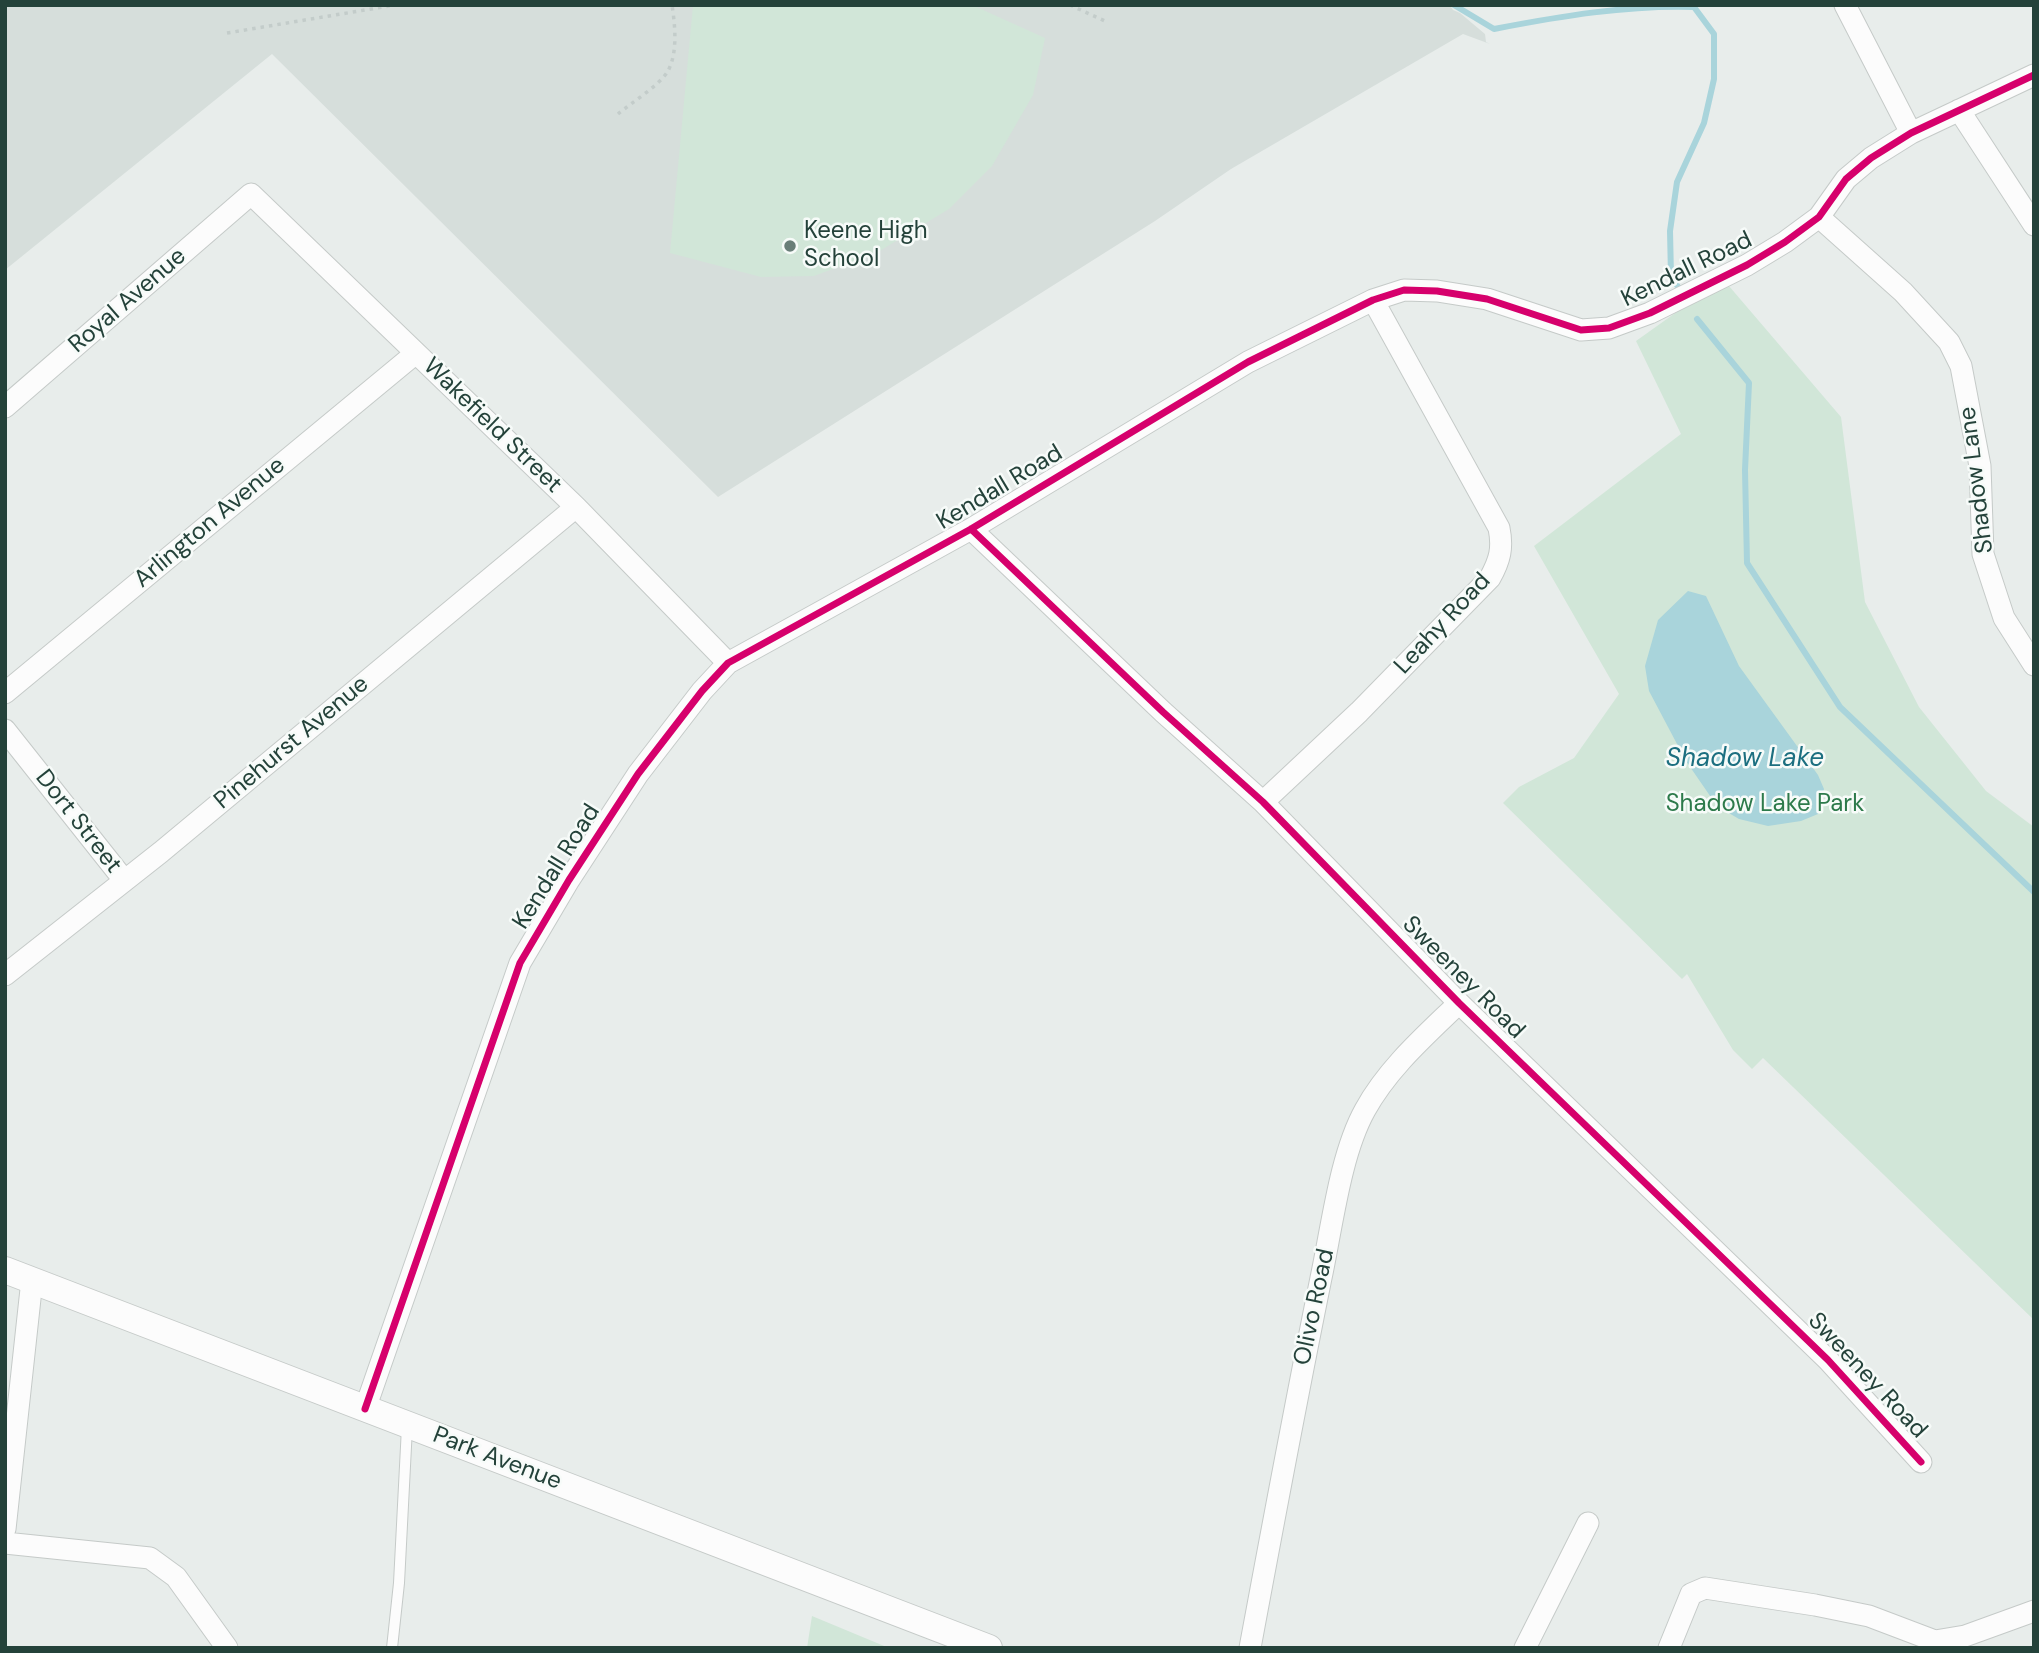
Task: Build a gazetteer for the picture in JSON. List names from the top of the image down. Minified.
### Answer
{"streets":{"street":["Kendall Road","Royal Avenue","Wakefield Street","Shadow Lane","Arlington Avenue","Leahy Road","Pinehurst Avenue","Dort Street","Sweeney Road","Olivo Road","Park Avenue"]},"crossings":[["Kendall Road","Wakefield Street"],["Kendall Road","Shadow Lane"],["Kendall Road","Leahy Road"],["Kendall Road","Sweeney Road"],["Kendall Road","Park Avenue"],["Royal Avenue","Wakefield Street"],["Wakefield Street","Arlington Avenue"],["Wakefield Street","Pinehurst Avenue"],["Leahy Road","Sweeney Road"],["Pinehurst Avenue","Dort Street"],["Sweeney Road","Olivo Road"]],"water":["Shadow Lake"],"parks":["Shadow Lake Park"],"places":["Keene High School"]}
